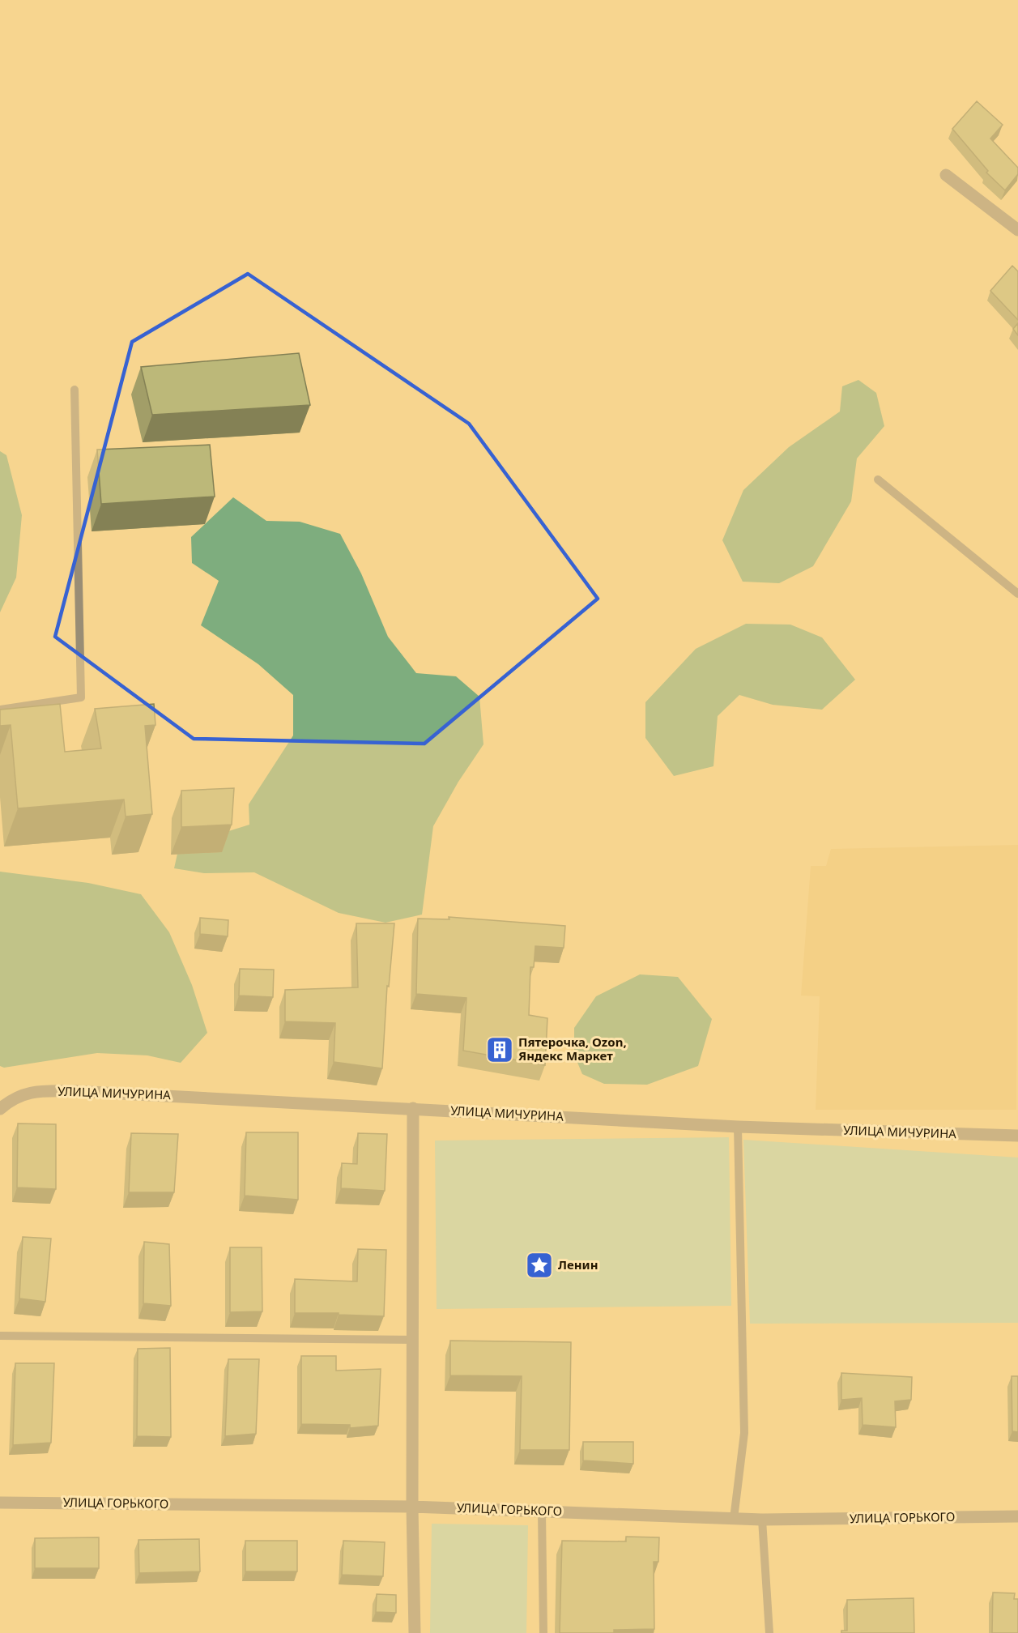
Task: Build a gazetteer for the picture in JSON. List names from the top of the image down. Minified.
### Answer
{"streets":{"street":["УЛИЦА МИЧУРИНА","УЛИЦА ГОРЬКОГО"]},"places":{"building":["Пятерочка, Ozon, Яндекс Маркет"],"place":["Ленин"]}}
